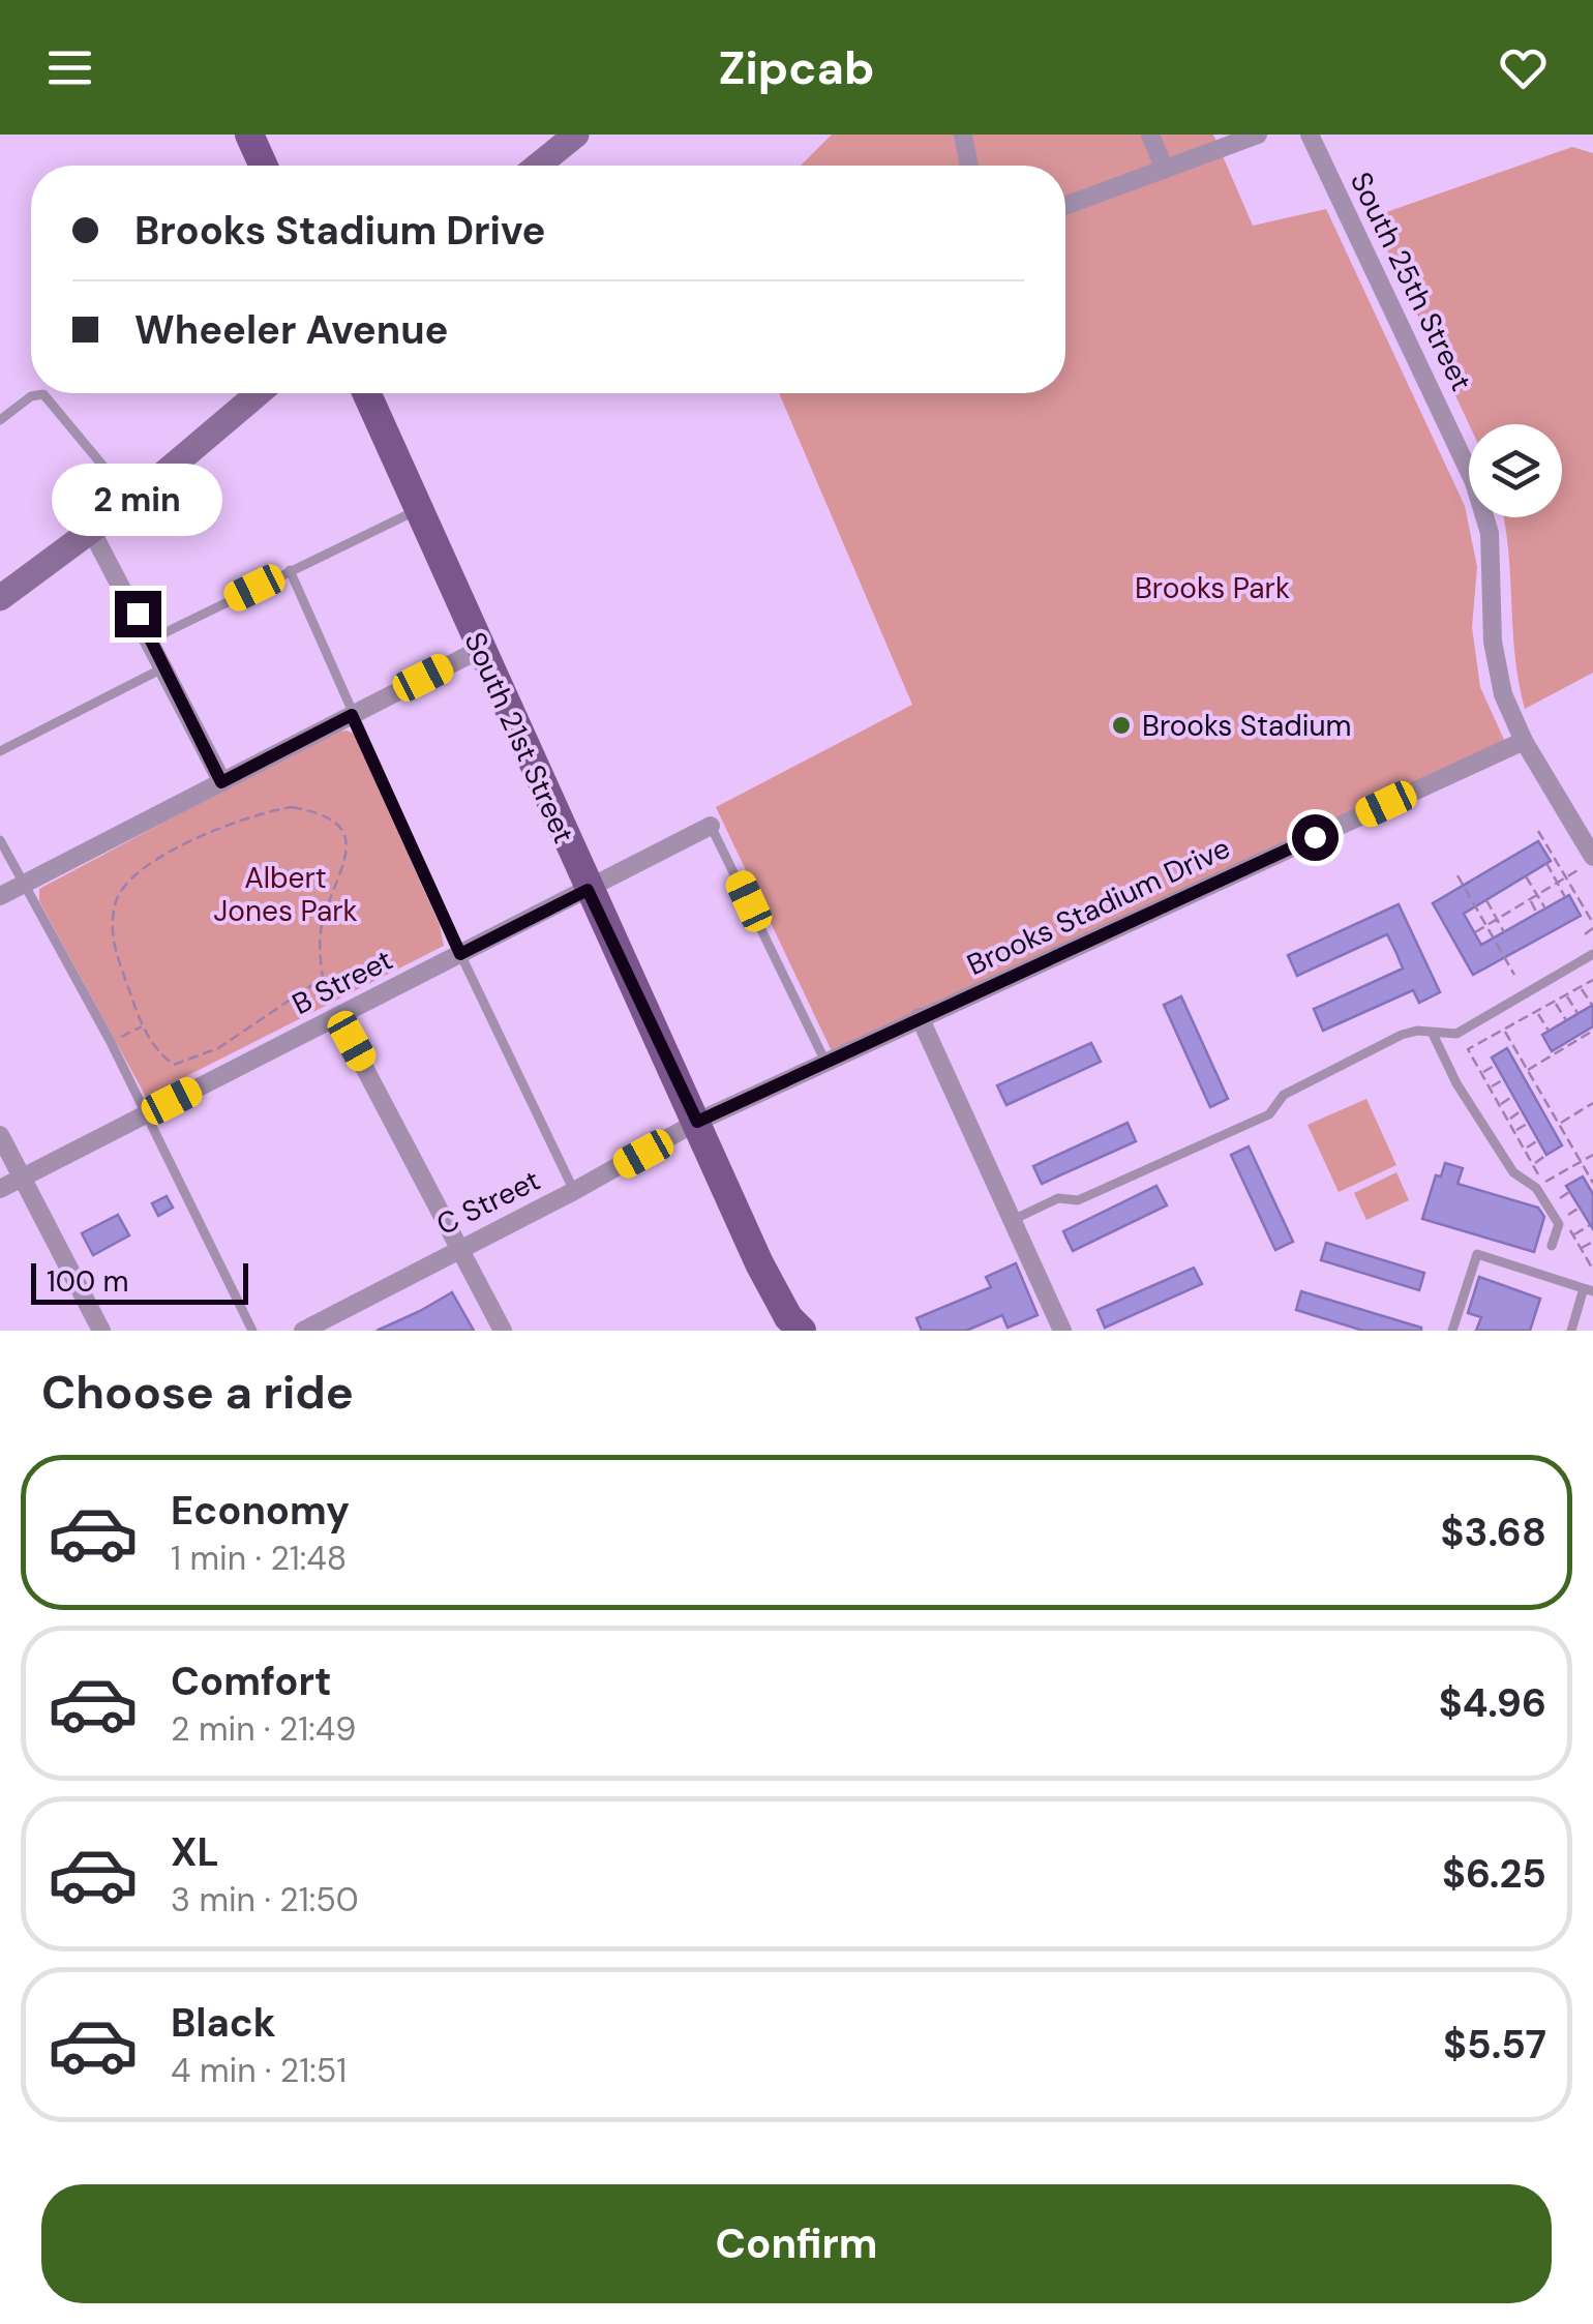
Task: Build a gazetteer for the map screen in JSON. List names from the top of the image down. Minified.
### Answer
{"streets":{"main road":["South 21st Street"],"street":["South 25th Street","Brooks Stadium Drive","B Street","C Street"]},"crossings":[["South 25th Street","Brooks Stadium Drive"],["South 21st Street","Brooks Stadium Drive"],["South 21st Street","B Street"],["South 21st Street","C Street"],["Brooks Stadium Drive","C Street"]],"parks":["Brooks Park","Albert Jones Park"],"places":["Brooks Stadium"],"scale_bar":"100 m","page":{"header":"Zipcab","banner":["Brooks Stadium Drive","Wheeler Avenue"],"bubble":"2 min","scale":"100 m","heading":"Choose a ride","list":[{"name":"Economy","note":"1 min · 21:48","value":"$3.68"},{"name":"Comfort","note":"2 min · 21:49","value":"$4.96"},{"name":"XL","note":"3 min · 21:50","value":"$6.25"},{"name":"Black","note":"4 min · 21:51","value":"$5.57"}],"buttons":"Confirm"}}
